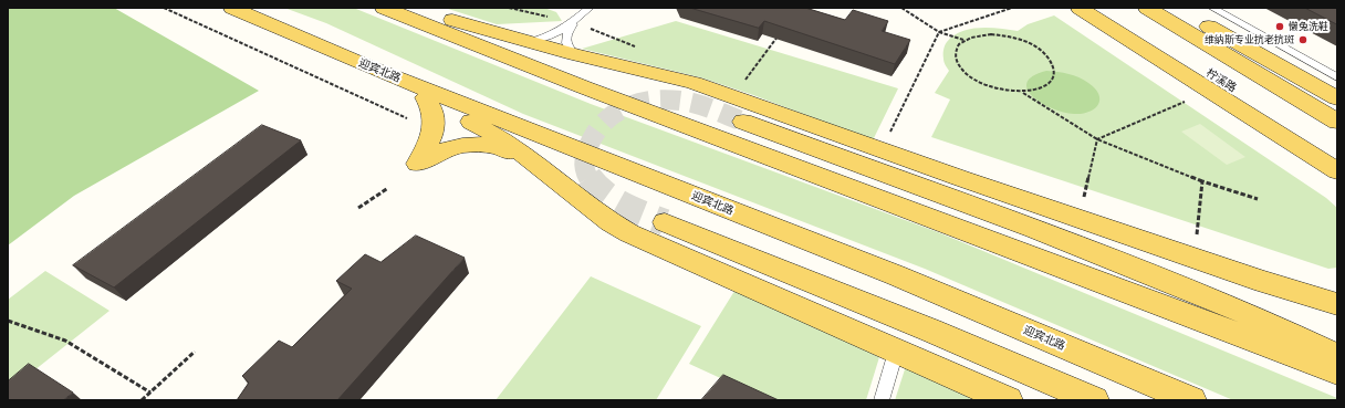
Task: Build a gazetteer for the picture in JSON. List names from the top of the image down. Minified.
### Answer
{"streets":{"main road":["迎宾北路","柠溪路"]},"places":["懒兔洗鞋","维纳斯专业抗老抗斑"]}
